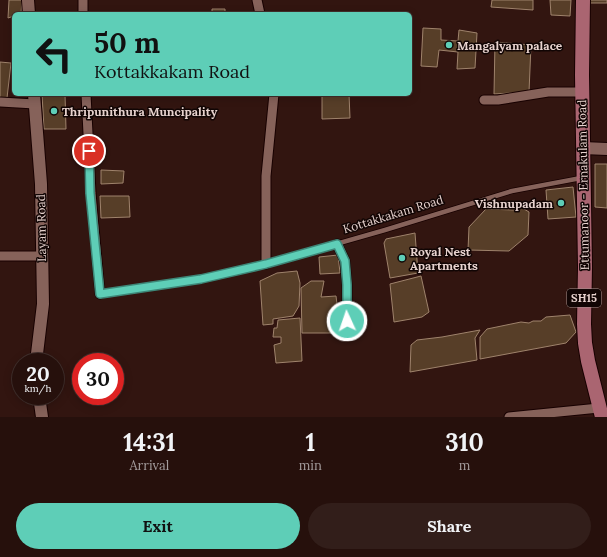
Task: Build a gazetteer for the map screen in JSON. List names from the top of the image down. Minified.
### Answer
{"streets":{"main road":["Ettumanoor - Ernakulam Road","SH15"],"street":["Kottakkakam Road","Layam Road"]},"crossings":[["Ettumanoor - Ernakulam Road","Kottakkakam Road"]],"places":["Mangalyam palace","Thripunithura Muncipality","Vishnupadam","Royal Nest Apartments"],"page":{"turn":["50 m","Kottakkakam Road"],"speed":"20 km/h","limit":"30","eta":["14:31","Arrival","1","min","310","m"],"buttons":["Exit","Share"]}}
